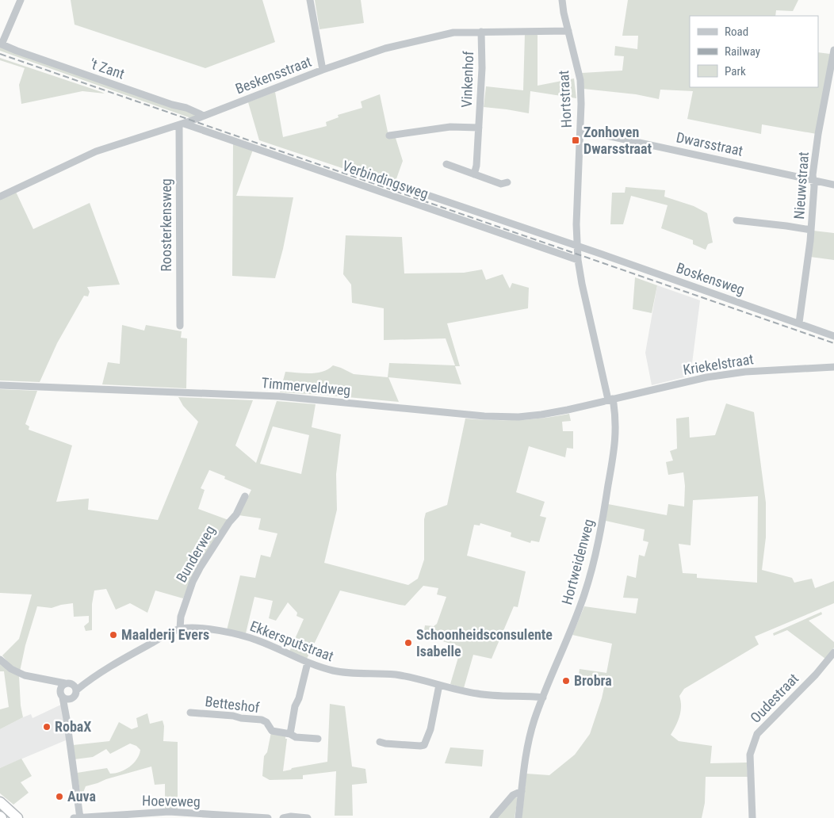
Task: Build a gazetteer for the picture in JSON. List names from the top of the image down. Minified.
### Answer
{"streets":{"street":["'t Zant","Beskensstraat","Vinkenhof","Hortstraat","Dwarsstraat","Verbindingsweg","Nieuwstraat","Roosterkensweg","Boskensweg","Kriekelstraat","Timmerveldweg","Bunderweg","Hortweidenweg","Ekkersputstraat","Oudestraat","Betteshof","Hoeveweg"]},"crossings":[["'t Zant","Beskensstraat"],["Beskensstraat","Vinkenhof"],["Beskensstraat","Hortstraat"],["Beskensstraat","Verbindingsweg"],["Beskensstraat","Roosterkensweg"],["Hortstraat","Dwarsstraat"],["Hortstraat","Verbindingsweg"],["Hortstraat","Boskensweg"],["Hortstraat","Hortweidenweg"],["Dwarsstraat","Nieuwstraat"],["Verbindingsweg","Roosterkensweg"],["Verbindingsweg","Hortweidenweg"],["Nieuwstraat","Boskensweg"],["Kriekelstraat","Timmerveldweg"],["Kriekelstraat","Hortweidenweg"],["Timmerveldweg","Hortweidenweg"],["Bunderweg","Ekkersputstraat"],["Hortweidenweg","Ekkersputstraat"]],"places":{"transit":["Zonhoven Dwarsstraat"],"other":["Maalderij Evers","Schoonheidsconsulente Isabelle","Brobra","RobaX","Auva"]},"legend":["Road","Railway","Park"]}
